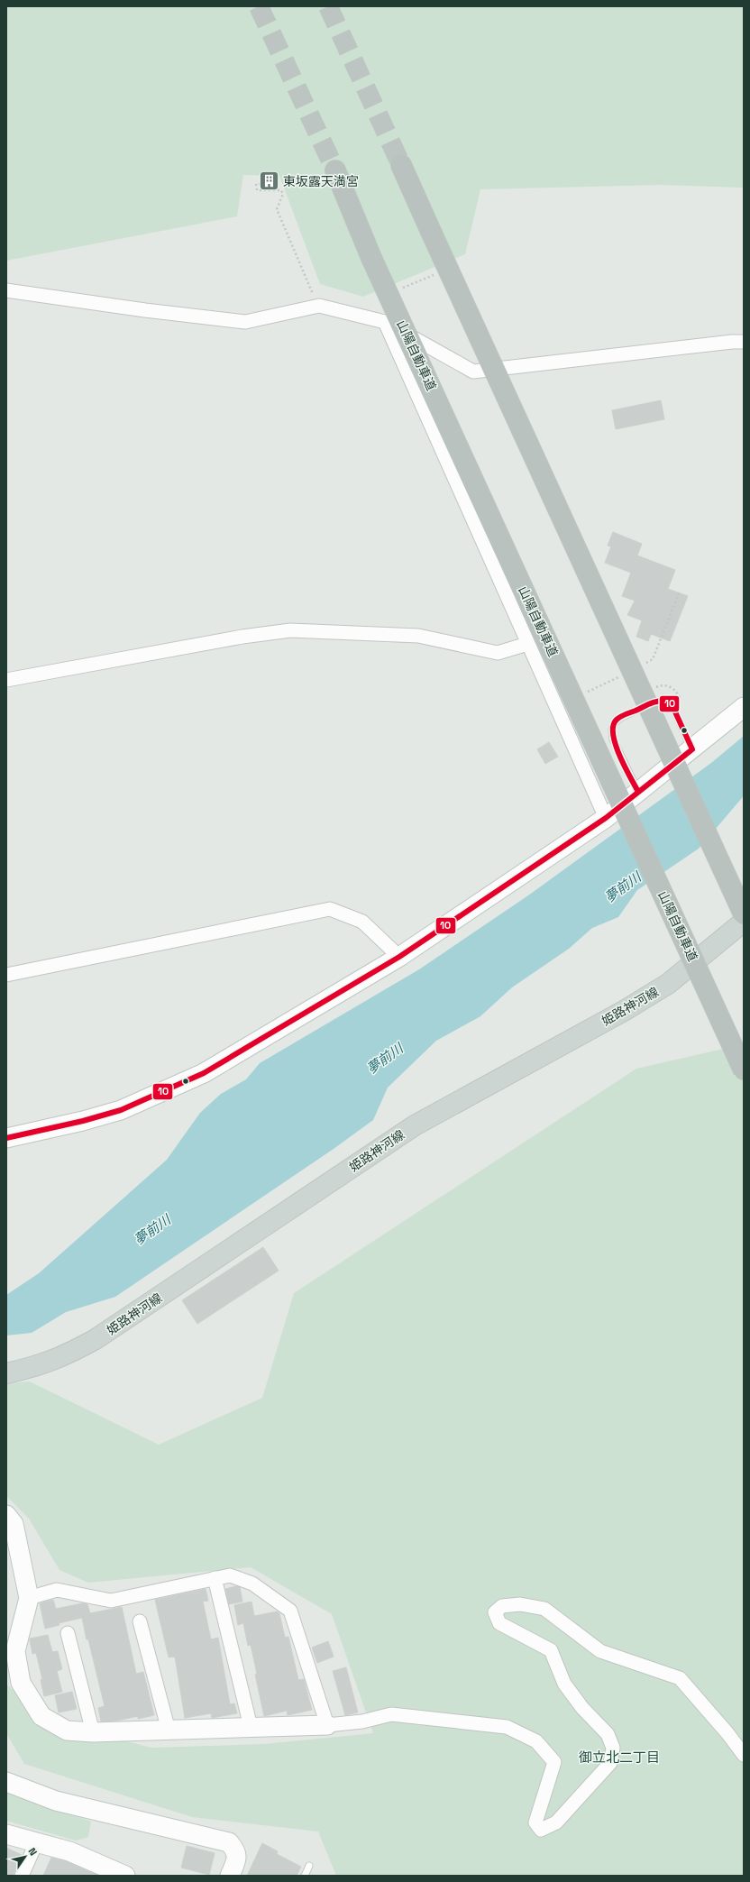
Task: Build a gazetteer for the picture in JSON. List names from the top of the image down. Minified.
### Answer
{"streets":{"highway":["山陽自動車道"],"main road":["姫路神河線"]},"districts":["御立北二丁目"],"water":["夢前川"],"places":{"building":["東坂露天満宮"]},"lines":["transit line 10"],"north":"top right"}
